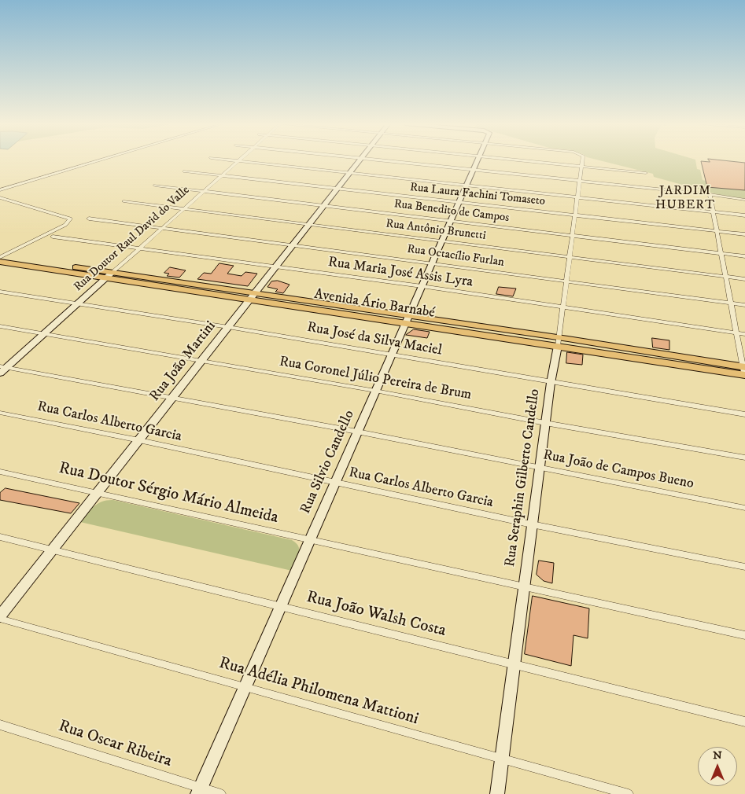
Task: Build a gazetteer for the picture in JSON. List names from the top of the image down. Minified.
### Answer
{"streets":{"main road":["Avenida Ário Barnabé"],"street":["Rua Laura Fachini Tomaseto","Rua Benedito de Campos","Rua Antônio Brunetti","Rua Doutor Raul David do Valle","Rua Octacílio Furlan","Rua Maria José Assis Lyra","Rua José da Silva Maciel","Rua João Martini","Rua Coronel Júlio Pereira de Brum","Rua Carlos Alberto Garcia","Rua Silvio Candello","Rua João de Campos Bueno","Rua Seraphin Gilberto Candello","Rua Doutor Sérgio Mário Almeida","Rua João Walsh Costa","Rua Adélia Philomena Mattioni","Rua Oscar Ribeira"]},"crossings":[["Rua Laura Fachini Tomaseto","Rua Doutor Raul David do Valle"],["Rua Laura Fachini Tomaseto","Rua João Martini"],["Rua Laura Fachini Tomaseto","Rua Silvio Candello"],["Rua Laura Fachini Tomaseto","Rua Seraphin Gilberto Candello"],["Rua Benedito de Campos","Rua Doutor Raul David do Valle"],["Rua Benedito de Campos","Rua João Martini"],["Rua Benedito de Campos","Rua Silvio Candello"],["Rua Benedito de Campos","Rua Seraphin Gilberto Candello"],["Rua Antônio Brunetti","Rua Doutor Raul David do Valle"],["Rua Antônio Brunetti","Rua João Martini"],["Rua Antônio Brunetti","Rua Silvio Candello"],["Rua Antônio Brunetti","Rua Seraphin Gilberto Candello"],["Rua Doutor Raul David do Valle","Rua Octacílio Furlan"],["Rua Doutor Raul David do Valle","Rua Maria José Assis Lyra"],["Rua Doutor Raul David do Valle","Avenida Ário Barnabé"],["Rua Doutor Raul David do Valle","Rua José da Silva Maciel"],["Rua Doutor Raul David do Valle","Rua Coronel Júlio Pereira de Brum"],["Rua Doutor Raul David do Valle","Rua João de Campos Bueno"],["Rua Octacílio Furlan","Rua João Martini"],["Rua Octacílio Furlan","Rua Silvio Candello"],["Rua Octacílio Furlan","Rua Seraphin Gilberto Candello"],["Rua Maria José Assis Lyra","Rua João Martini"],["Rua Maria José Assis Lyra","Rua Silvio Candello"],["Rua Maria José Assis Lyra","Rua Seraphin Gilberto Candello"],["Avenida Ário Barnabé","Rua João Martini"],["Avenida Ário Barnabé","Rua Silvio Candello"],["Avenida Ário Barnabé","Rua Seraphin Gilberto Candello"],["Rua José da Silva Maciel","Rua João Martini"],["Rua José da Silva Maciel","Rua Silvio Candello"],["Rua José da Silva Maciel","Rua Seraphin Gilberto Candello"],["Rua João Martini","Rua Coronel Júlio Pereira de Brum"],["Rua João Martini","Rua Carlos Alberto Garcia"],["Rua João Martini","Rua João de Campos Bueno"],["Rua João Martini","Rua Doutor Sérgio Mário Almeida"],["Rua João Martini","Rua João Walsh Costa"],["Rua João Martini","Rua Adélia Philomena Mattioni"],["Rua Coronel Júlio Pereira de Brum","Rua Silvio Candello"],["Rua Coronel Júlio Pereira de Brum","Rua Seraphin Gilberto Candello"],["Rua Carlos Alberto Garcia","Rua Silvio Candello"],["Rua Carlos Alberto Garcia","Rua Seraphin Gilberto Candello"],["Rua Silvio Candello","Rua João de Campos Bueno"],["Rua Silvio Candello","Rua Doutor Sérgio Mário Almeida"],["Rua Silvio Candello","Rua João Walsh Costa"],["Rua Silvio Candello","Rua Adélia Philomena Mattioni"],["Rua Silvio Candello","Rua Oscar Ribeira"],["Rua João de Campos Bueno","Rua Seraphin Gilberto Candello"],["Rua Seraphin Gilberto Candello","Rua Doutor Sérgio Mário Almeida"],["Rua Seraphin Gilberto Candello","Rua João Walsh Costa"],["Rua Seraphin Gilberto Candello","Rua Adélia Philomena Mattioni"]],"districts":["JARDIM HUBERT"],"north":"top"}
